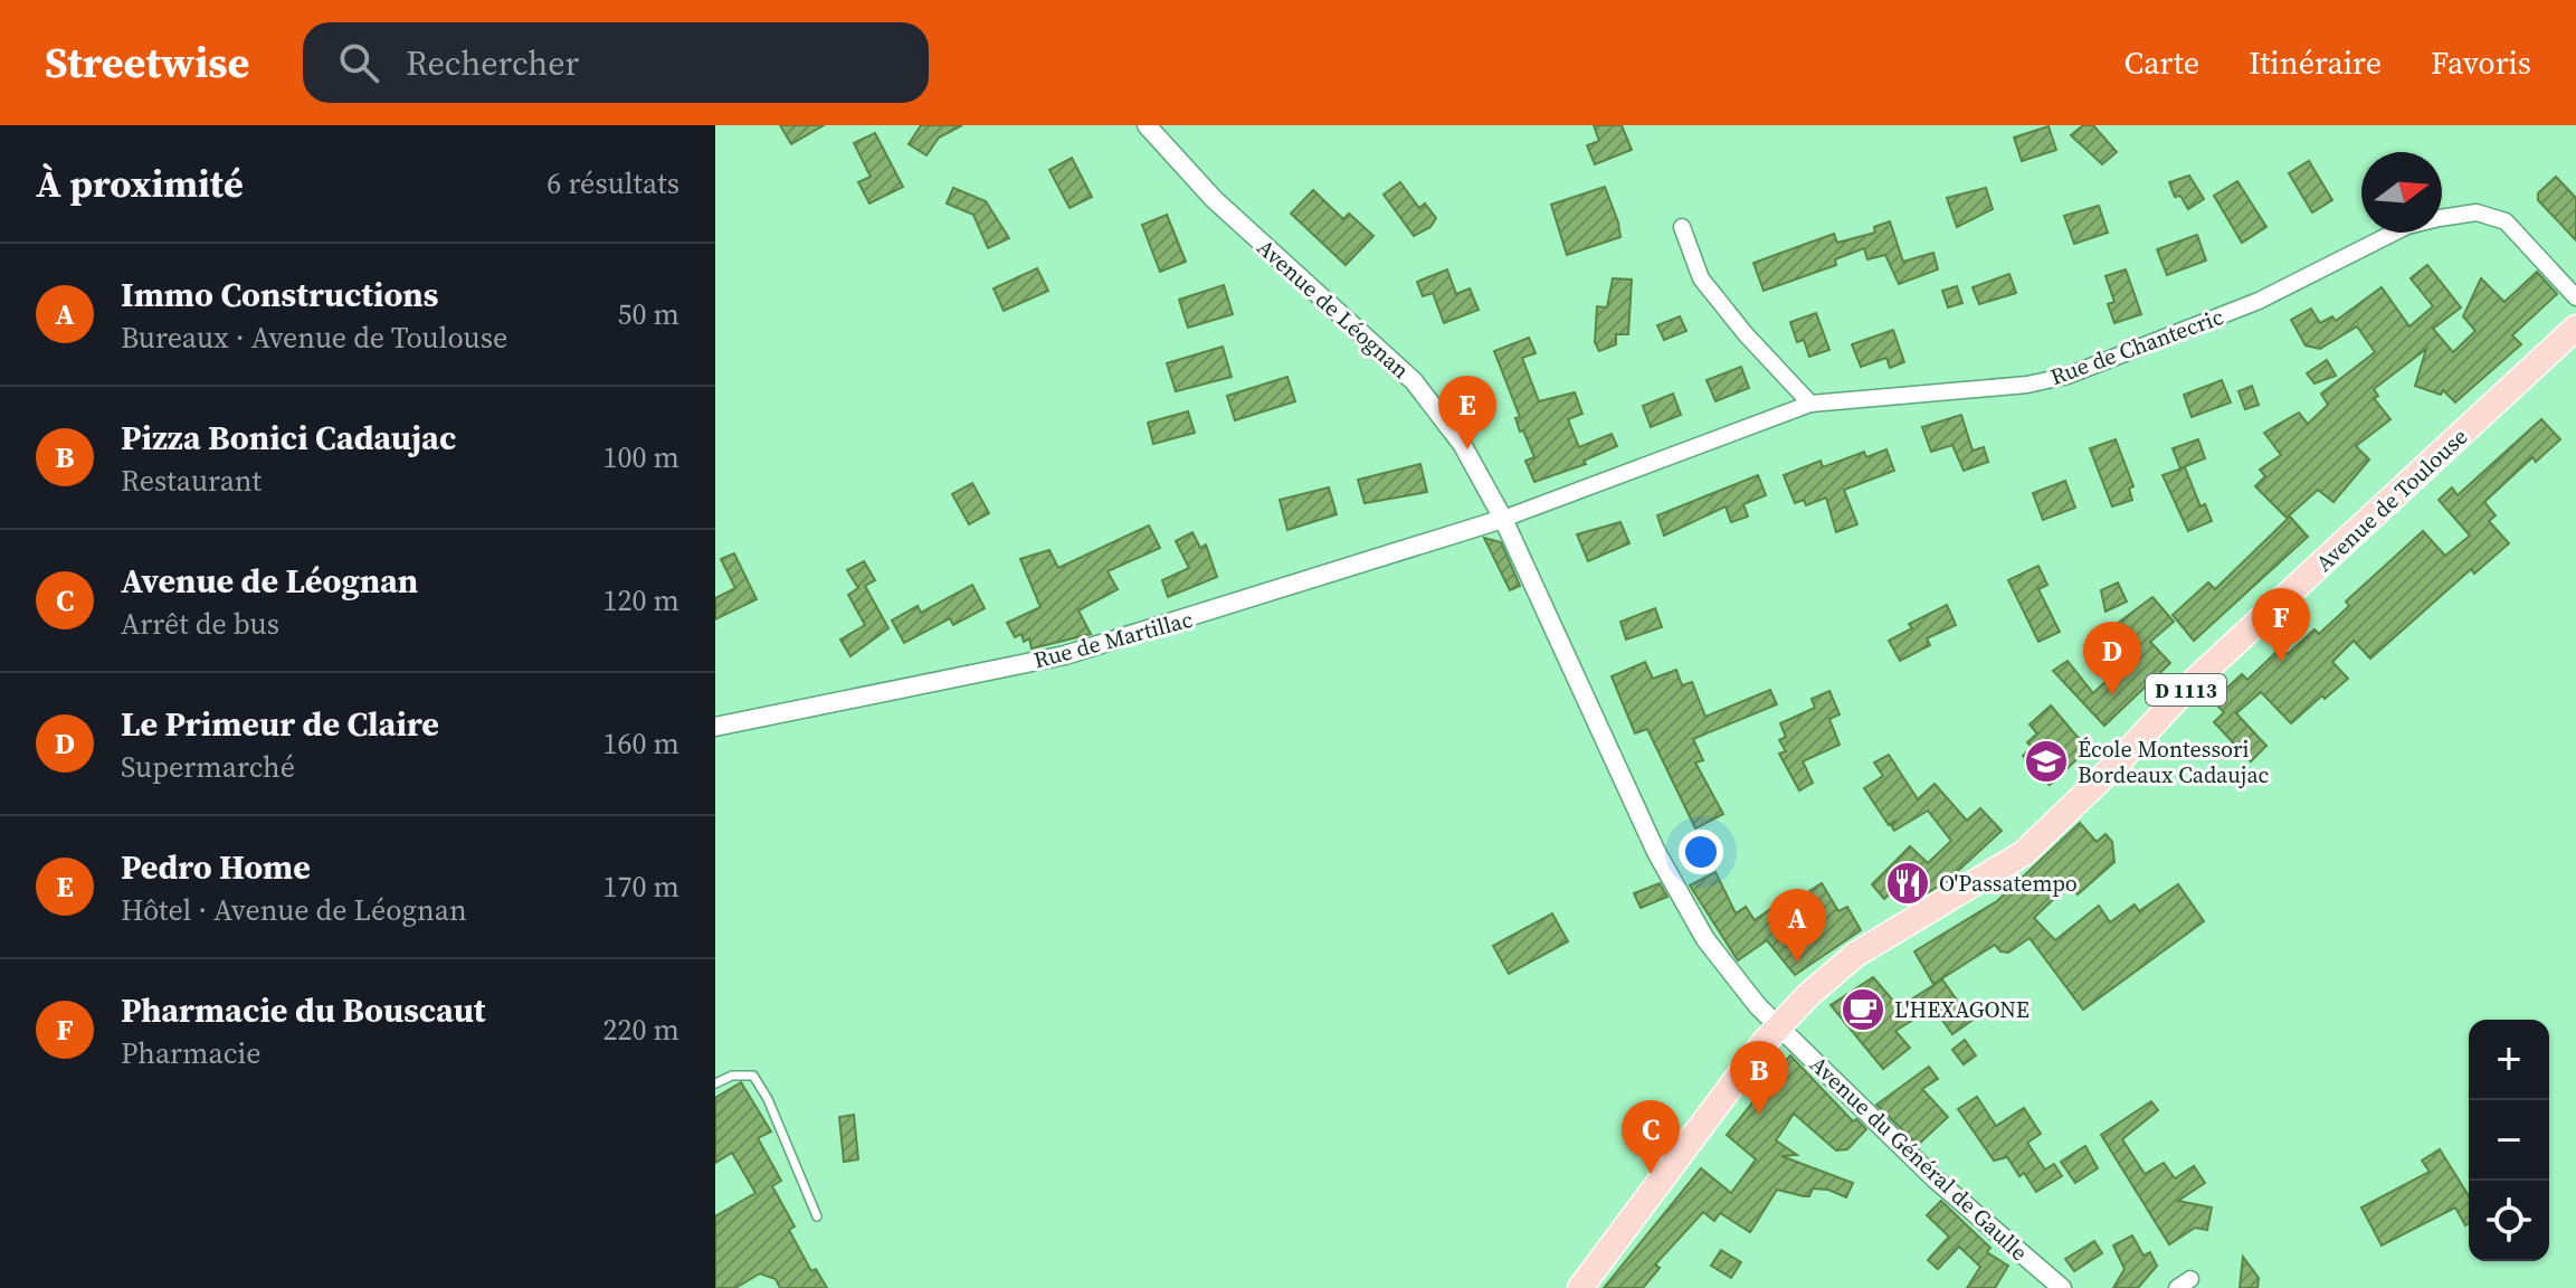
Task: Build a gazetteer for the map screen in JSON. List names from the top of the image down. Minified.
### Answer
{"streets":{"main road":["Avenue de Toulouse","D 1113"],"street":["Avenue de Léognan","Rue de Chantecric","Rue de Martillac","Avenue du Général de Gaulle"]},"crossings":[["Avenue de Léognan","Rue de Chantecric"],["Avenue de Léognan","Avenue de Toulouse"],["Avenue de Léognan","Rue de Martillac"],["Avenue de Léognan","Avenue du Général de Gaulle"],["Rue de Chantecric","Rue de Martillac"],["Avenue de Toulouse","Avenue du Général de Gaulle"]],"places":{"school or university":["École Montessori Bordeaux Cadaujac"],"restaurant":["O'Passatempo"],"cafe":["L'HEXAGONE"]},"north":"right","page":{"header":"Streetwise","search":"Rechercher","nav":["Carte","Itinéraire","Favoris"],"heading":["À proximité","6 résultats"],"list":[{"mark":"A","name":"Immo Constructions","note":"Bureaux · Avenue de Toulouse","value":"50 m"},{"mark":"B","name":"Pizza Bonici Cadaujac","note":"Restaurant","value":"100 m"},{"mark":"C","name":"Avenue de Léognan","note":"Arrêt de bus","value":"120 m"},{"mark":"D","name":"Le Primeur de Claire","note":"Supermarché","value":"160 m"},{"mark":"E","name":"Pedro Home","note":"Hôtel · Avenue de Léognan","value":"170 m"},{"mark":"F","name":"Pharmacie du Bouscaut","note":"Pharmacie","value":"220 m"}],"pins":["E","F","D","A","B","C"],"map_buttons":["+","−"]}}
